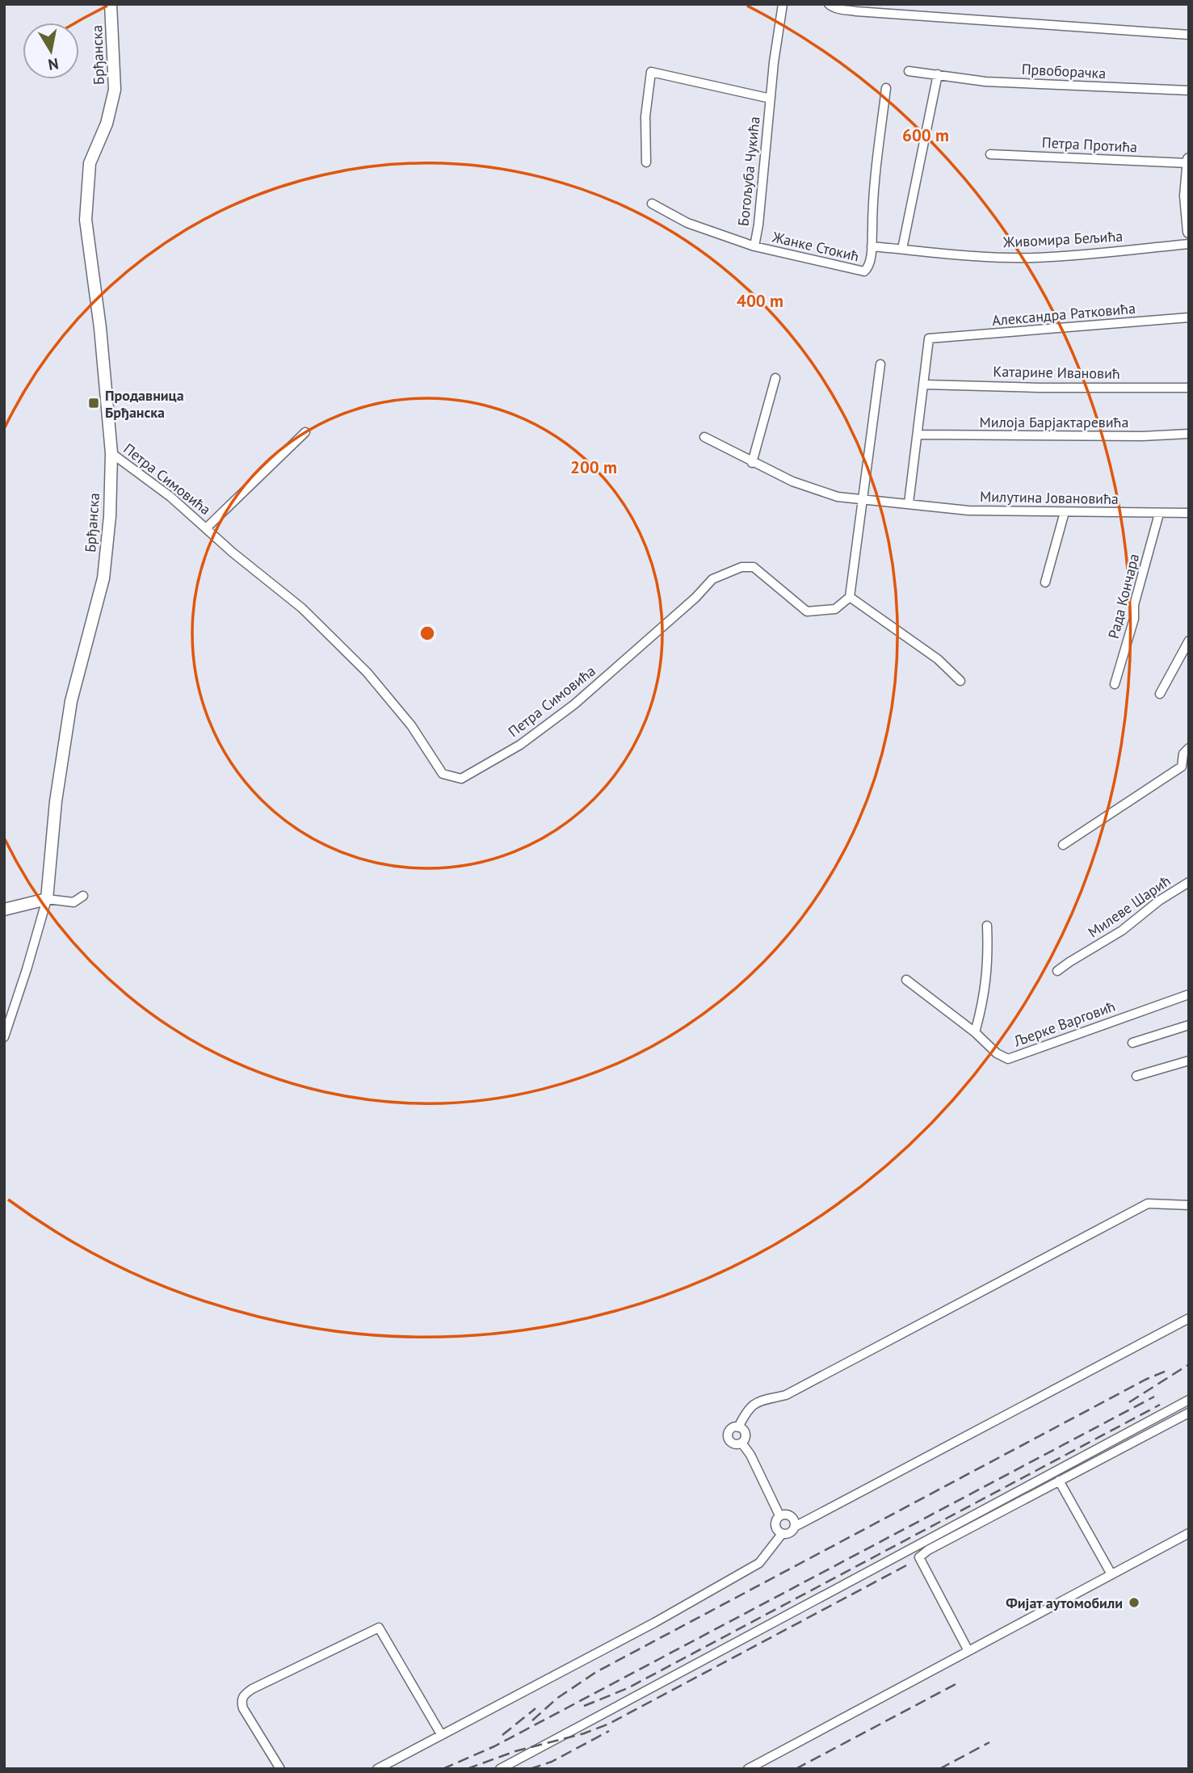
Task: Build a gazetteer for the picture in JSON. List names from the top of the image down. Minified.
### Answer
{"streets":{"street":["Брђанска","Првоборачка","Петра Протића","Богољуба Чукића","Живомира Бељића","Жанке Стокић","Александра Ратковића","Катарине Ивановић","Милоја Барјактаревића","Петра Симовића","Милутина Јовановића","Рада Кончара","Милеве Шарић","Љерке Варговић"]},"crossings":[["Брђанска","Петра Симовића"],["Богољуба Чукића","Жанке Стокић"],["Живомира Бељића","Жанке Стокић"],["Александра Ратковића","Катарине Ивановић"],["Милутина Јовановића","Рада Кончара"]],"places":{"transit":["Продавница Брђанска"],"other":["Фијат аутомобили"]},"north":"bottom","rings":["600 m","400 m","200 m"]}
